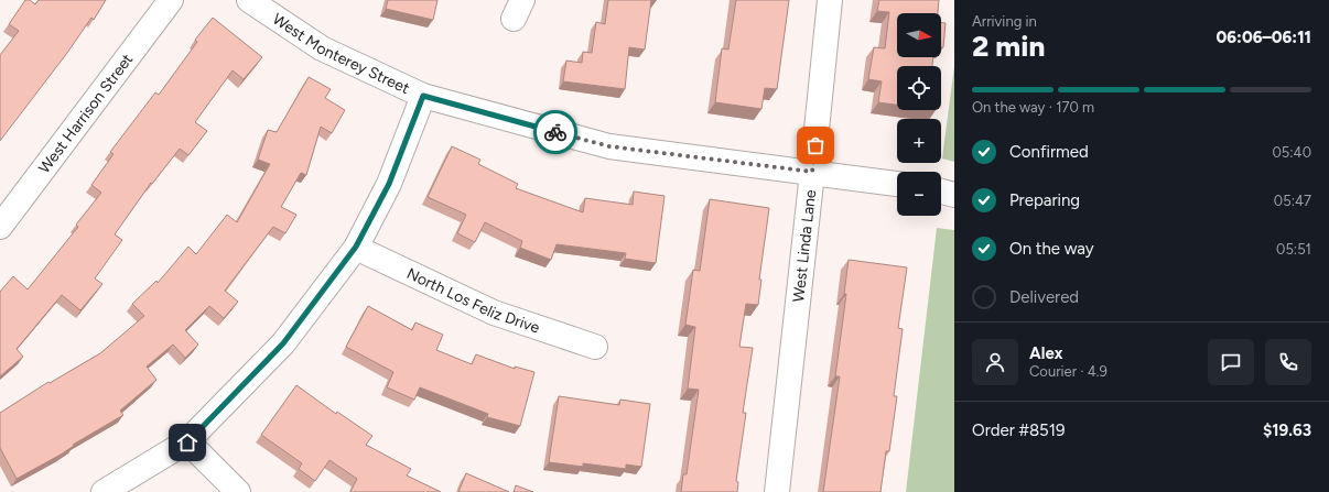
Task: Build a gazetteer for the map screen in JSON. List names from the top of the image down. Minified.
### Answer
{"streets":{"street":["West Monterey Street","West Harrison Street","West Linda Lane","North Los Feliz Drive"]},"crossings":[["West Monterey Street","West Linda Lane"]],"north":"right","page":{"heading":["2 min","Arriving in","06:06–06:11"],"panel":["Alex","Courier · 4.9","Order #8519","$19.63"],"map_buttons":["+","−"],"bar":"On the way · 170 m","list":[["Confirmed","05:40"],["Preparing","05:47"],["On the way","05:51"],"Delivered"]}}
